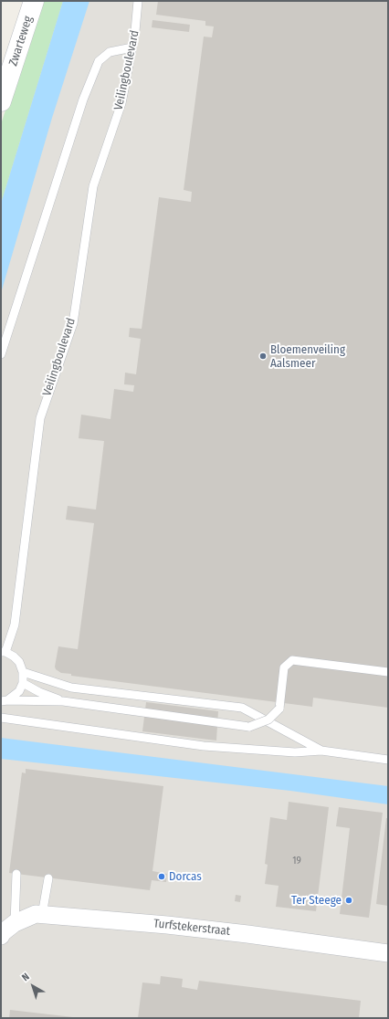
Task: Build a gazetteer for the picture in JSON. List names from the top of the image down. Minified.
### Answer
{"streets":{"street":["Zwarteweg","Turfstekerstraat"],"lane":["Veilingboulevard"]},"places":["Bloemenveiling Aalsmeer","Dorcas","Ter Steege"],"house_numbers":["19"],"north":"top left"}
